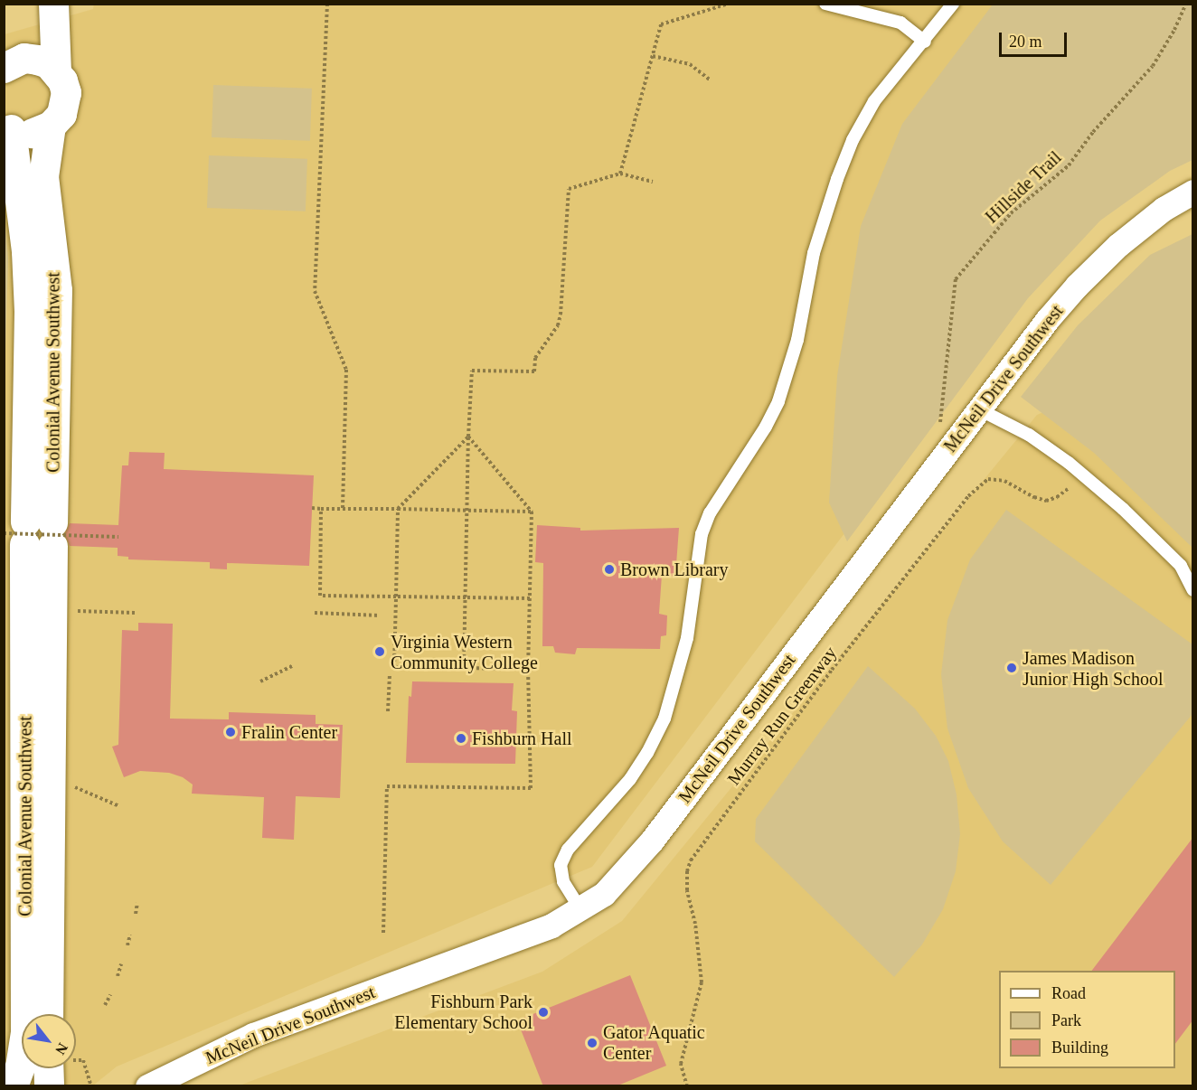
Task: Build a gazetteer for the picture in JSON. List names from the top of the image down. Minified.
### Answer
{"streets":{"main road":["Colonial Avenue Southwest"],"street":["McNeil Drive Southwest"],"path":["Hillside Trail","Murray Run Greenway"]},"crossings":[["Hillside Trail","McNeil Drive Southwest"]],"places":["Brown Library","Virginia Western Community College","James Madison Junior High School","Fralin Center","Fishburn Hall","Fishburn Park Elementary School","Gator Aquatic Center"],"legend":["Road","Park","Building"],"scale_bar":"20 m","north":"bottom right"}
